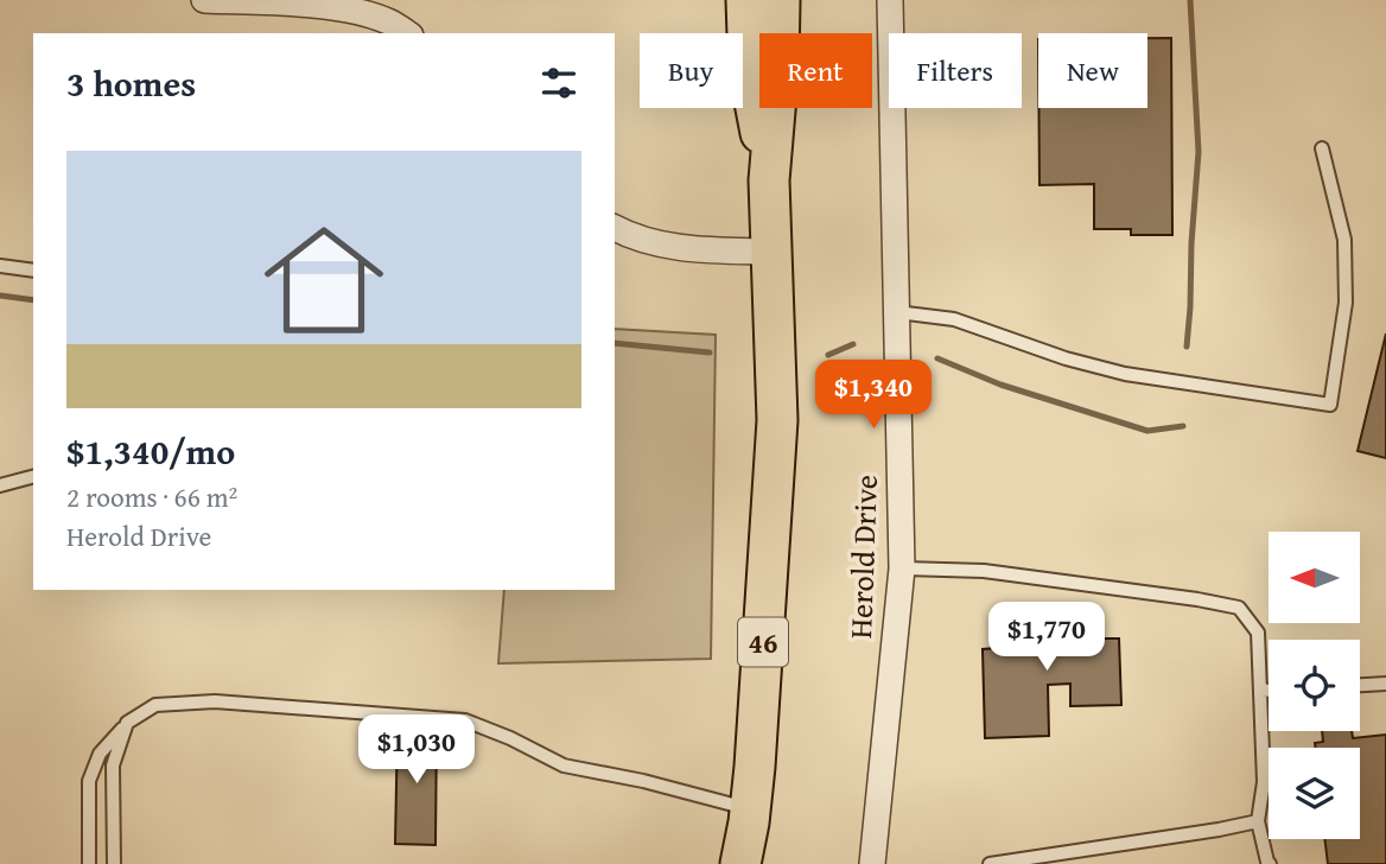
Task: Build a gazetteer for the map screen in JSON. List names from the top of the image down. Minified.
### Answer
{"streets":{"main road":["46"],"street":["Herold Drive"]},"north":"left","page":{"chip":["Buy","Rent","Filters","New"],"heading":"3 homes","list":[{"name":"$1,340/mo","note":"2 rooms · 66 m² · Herold Drive"}],"price":["$1,340","$1,770","$1,030"]}}
